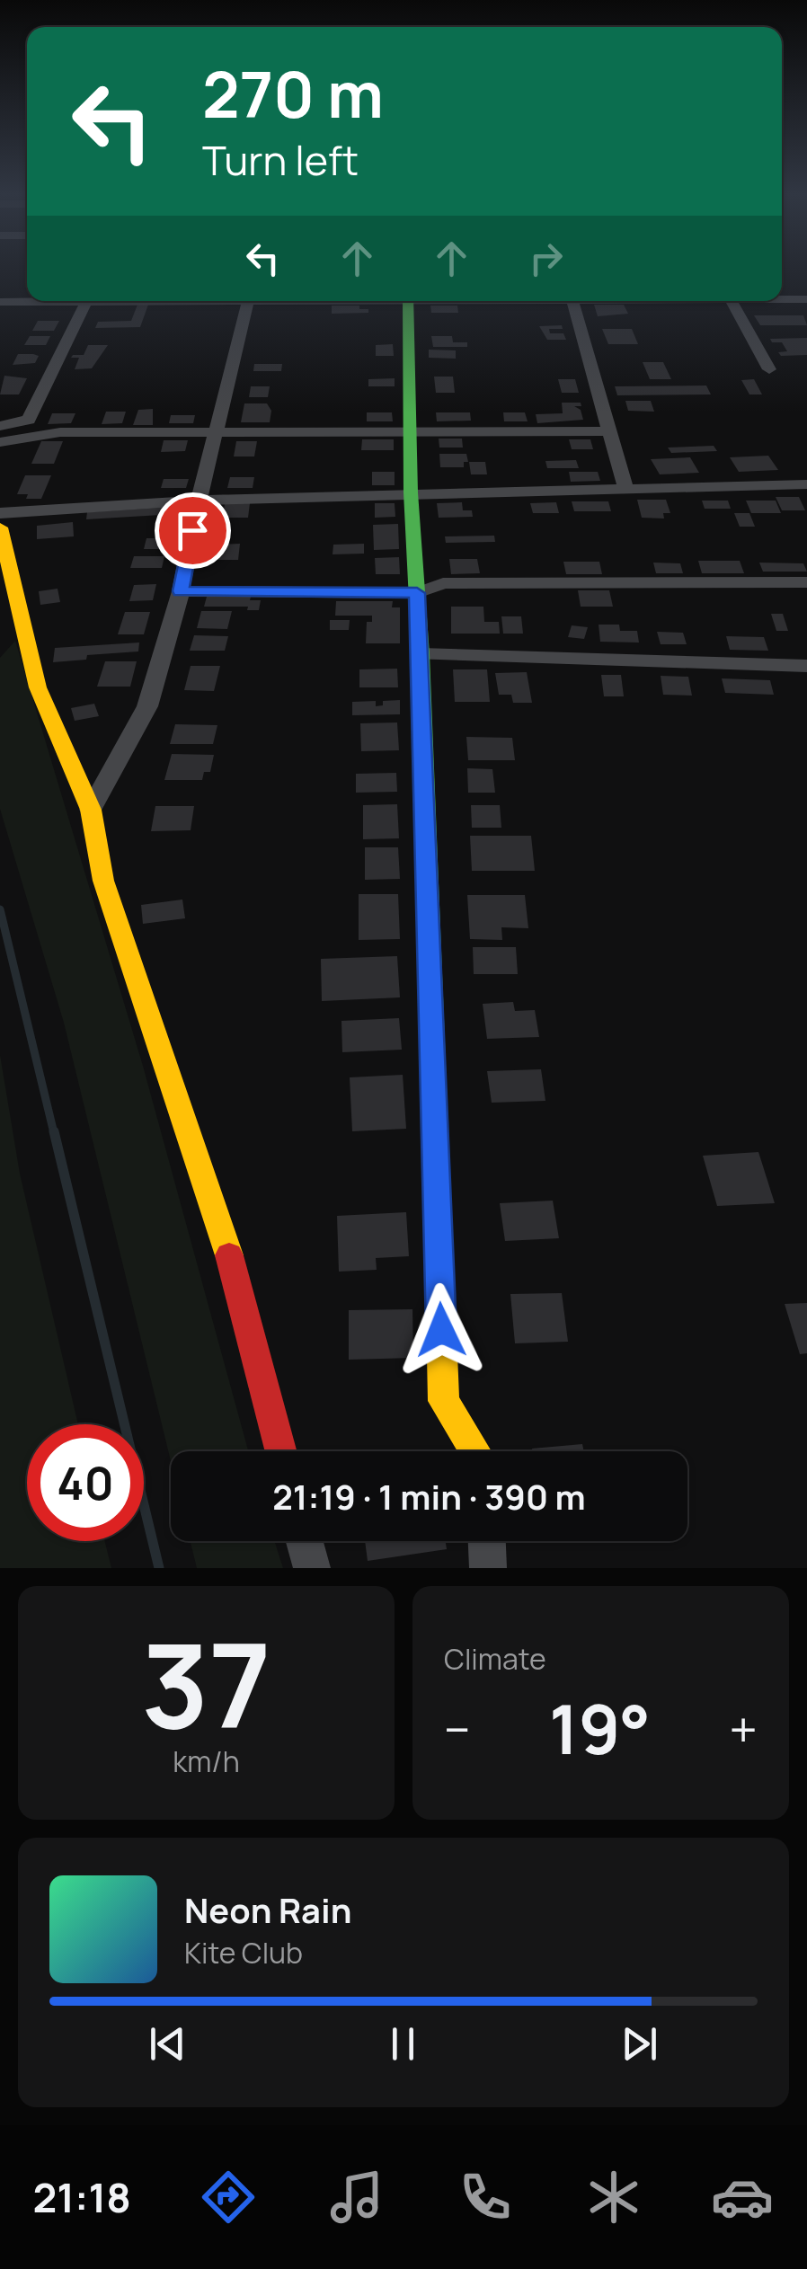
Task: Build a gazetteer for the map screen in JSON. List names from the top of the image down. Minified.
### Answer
{"page":{"turn":["270 m","Turn left"],"limit":"40","trip":"21:19 · 1 min · 390 m","tile":[["37","km/h"],"Climate"],"heat":["−","19°","+"],"song":["Neon Rain","Kite Club"],"tabs":"21:18"}}
